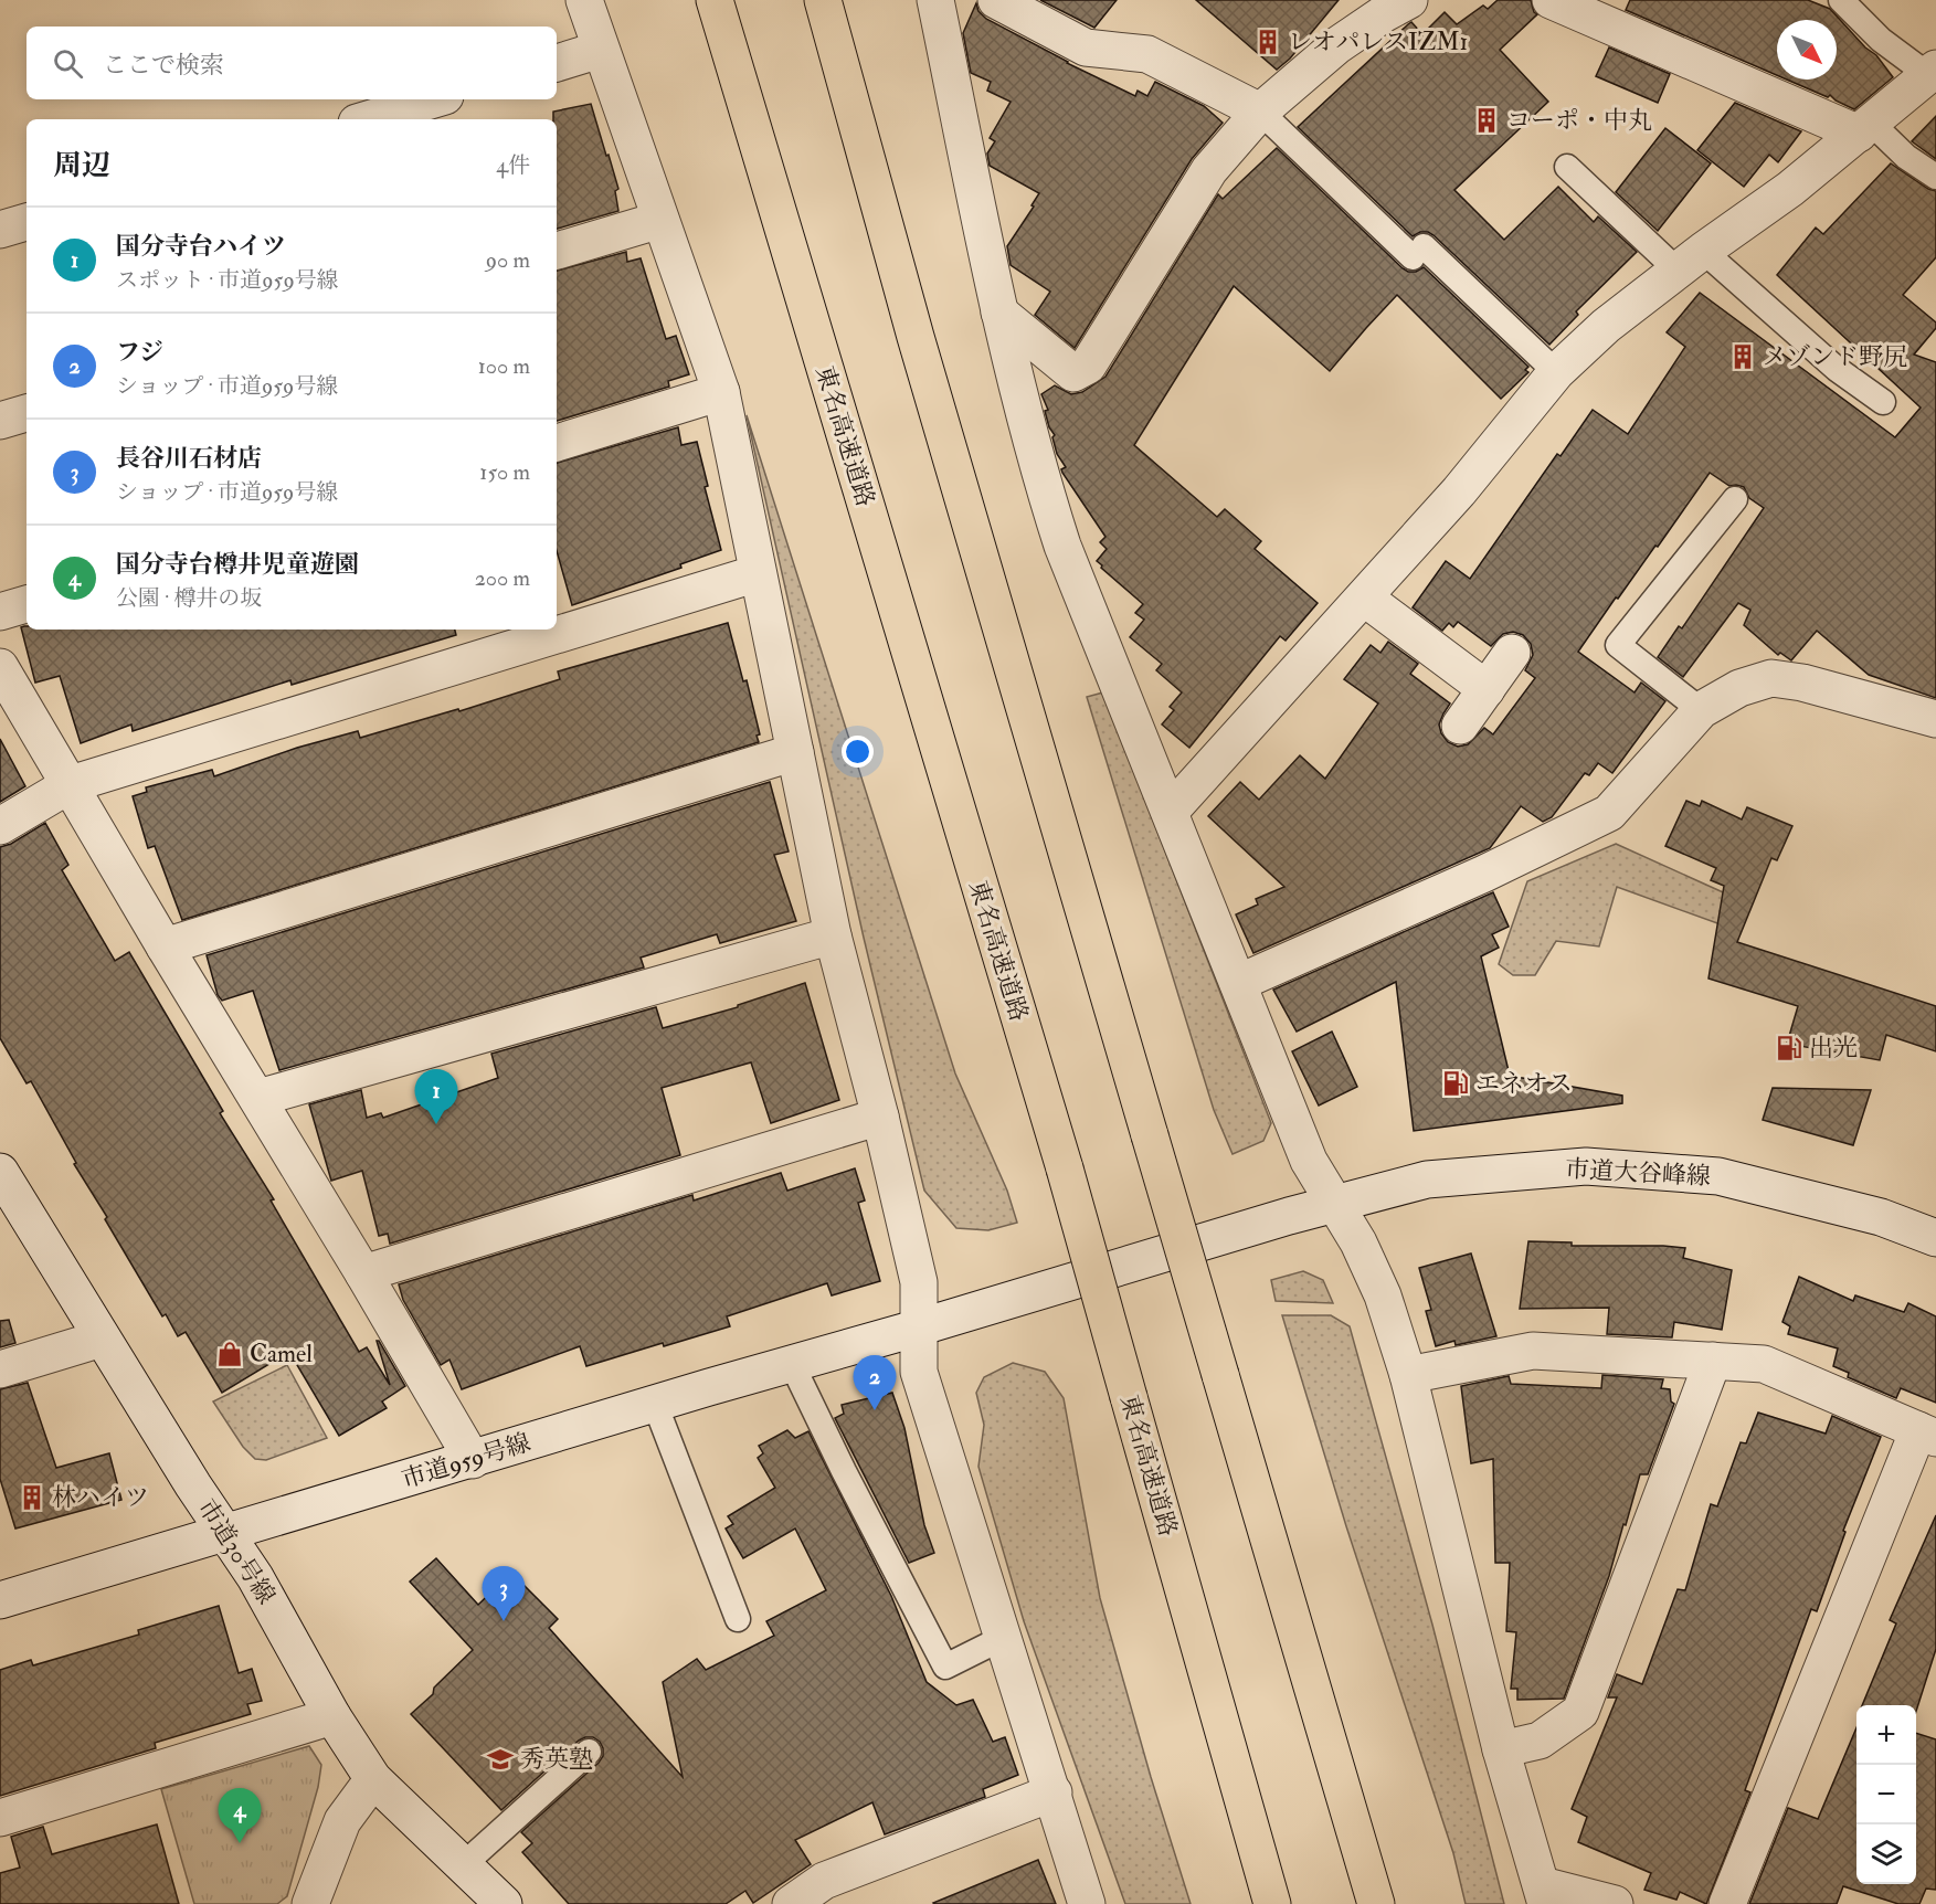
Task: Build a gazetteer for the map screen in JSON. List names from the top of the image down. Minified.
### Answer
{"streets":{"highway":["東名高速道路"],"street":["市道大谷峰線","市道959号線","市道30号線"]},"crossings":[["市道大谷峰線","市道959号線"],["市道959号線","市道30号線"]],"places":{"building":["レオパレスIZM1","コーポ・中丸","メゾンド野尻","林ハイツ"],"fuel station":["出光","エネオス"],"shop":["Camel"],"school or university":["秀英塾"]},"north":"bottom right","page":{"search":"ここで検索","heading":["周辺","4件"],"list":[{"mark":"1","name":"国分寺台ハイツ","note":"スポット · 市道959号線","value":"90 m"},{"mark":"2","name":"フジ","note":"ショップ · 市道959号線","value":"100 m"},{"mark":"3","name":"長谷川石材店","note":"ショップ · 市道959号線","value":"150 m"},{"mark":"4","name":"国分寺台樽井児童遊園","note":"公園 · 樽井の坂","value":"200 m"}],"pins":["1","2","3","4"],"map_buttons":["+","−"]}}
